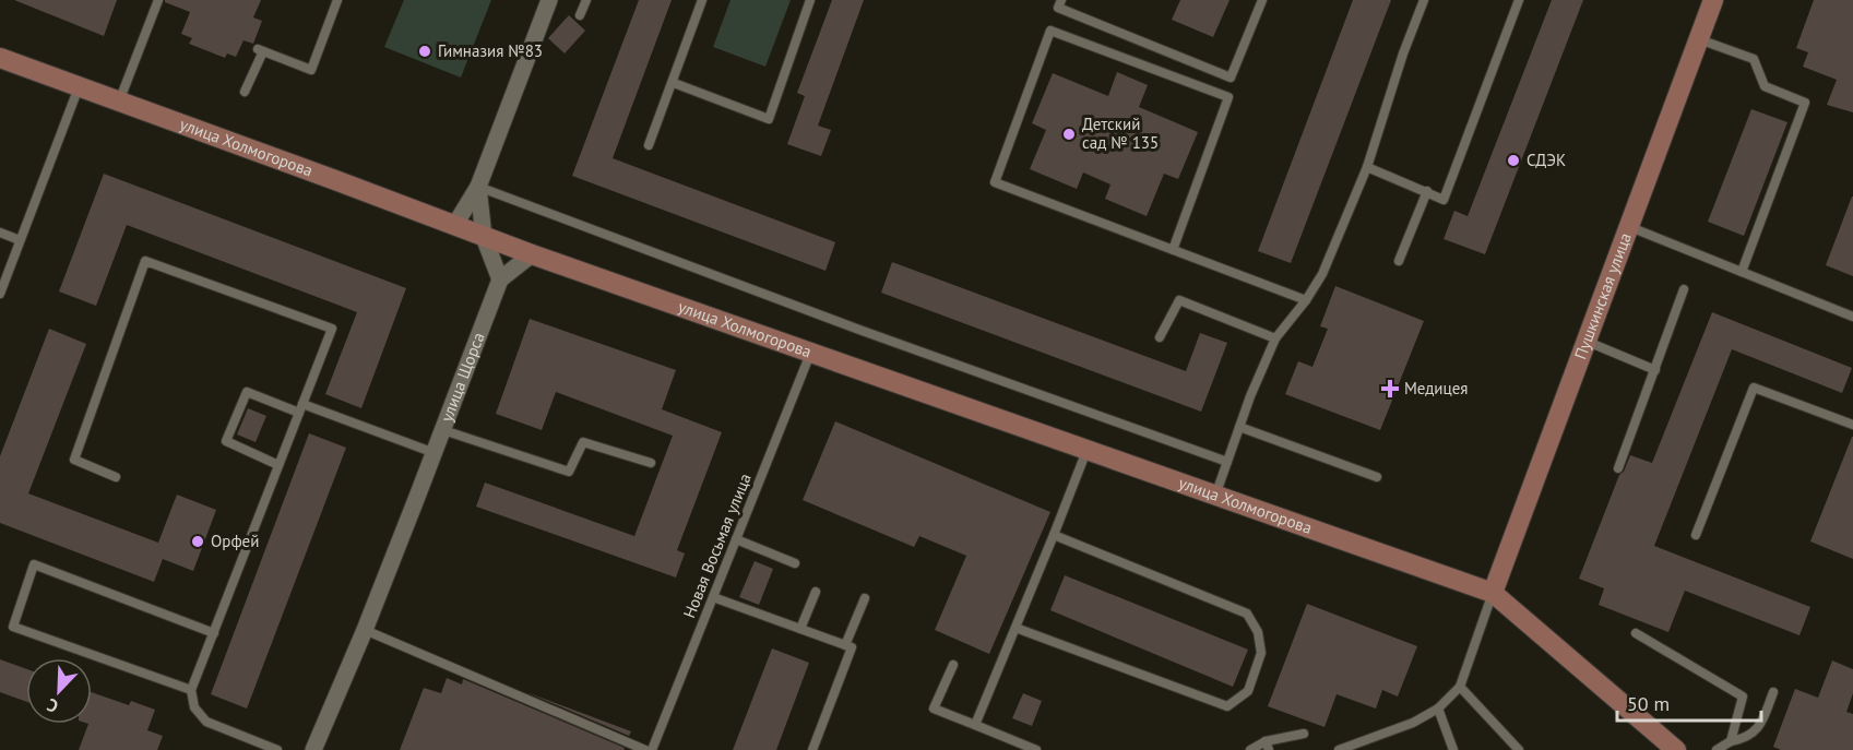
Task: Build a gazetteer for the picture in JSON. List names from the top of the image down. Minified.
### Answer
{"streets":{"main road":["улица Холмогорова","Пушкинская улица"],"street":["улица Щорса"],"lane":["Новая Восьмая улица"]},"crossings":[["улица Холмогорова","Пушкинская улица"],["улица Холмогорова","Новая Восьмая улица"]],"places":{"other":["Гимназия №83","Детский сад № 135","СДЭК","Орфей"],"health":["Медицея"]},"scale_bar":"50 m","north":"bottom left"}
